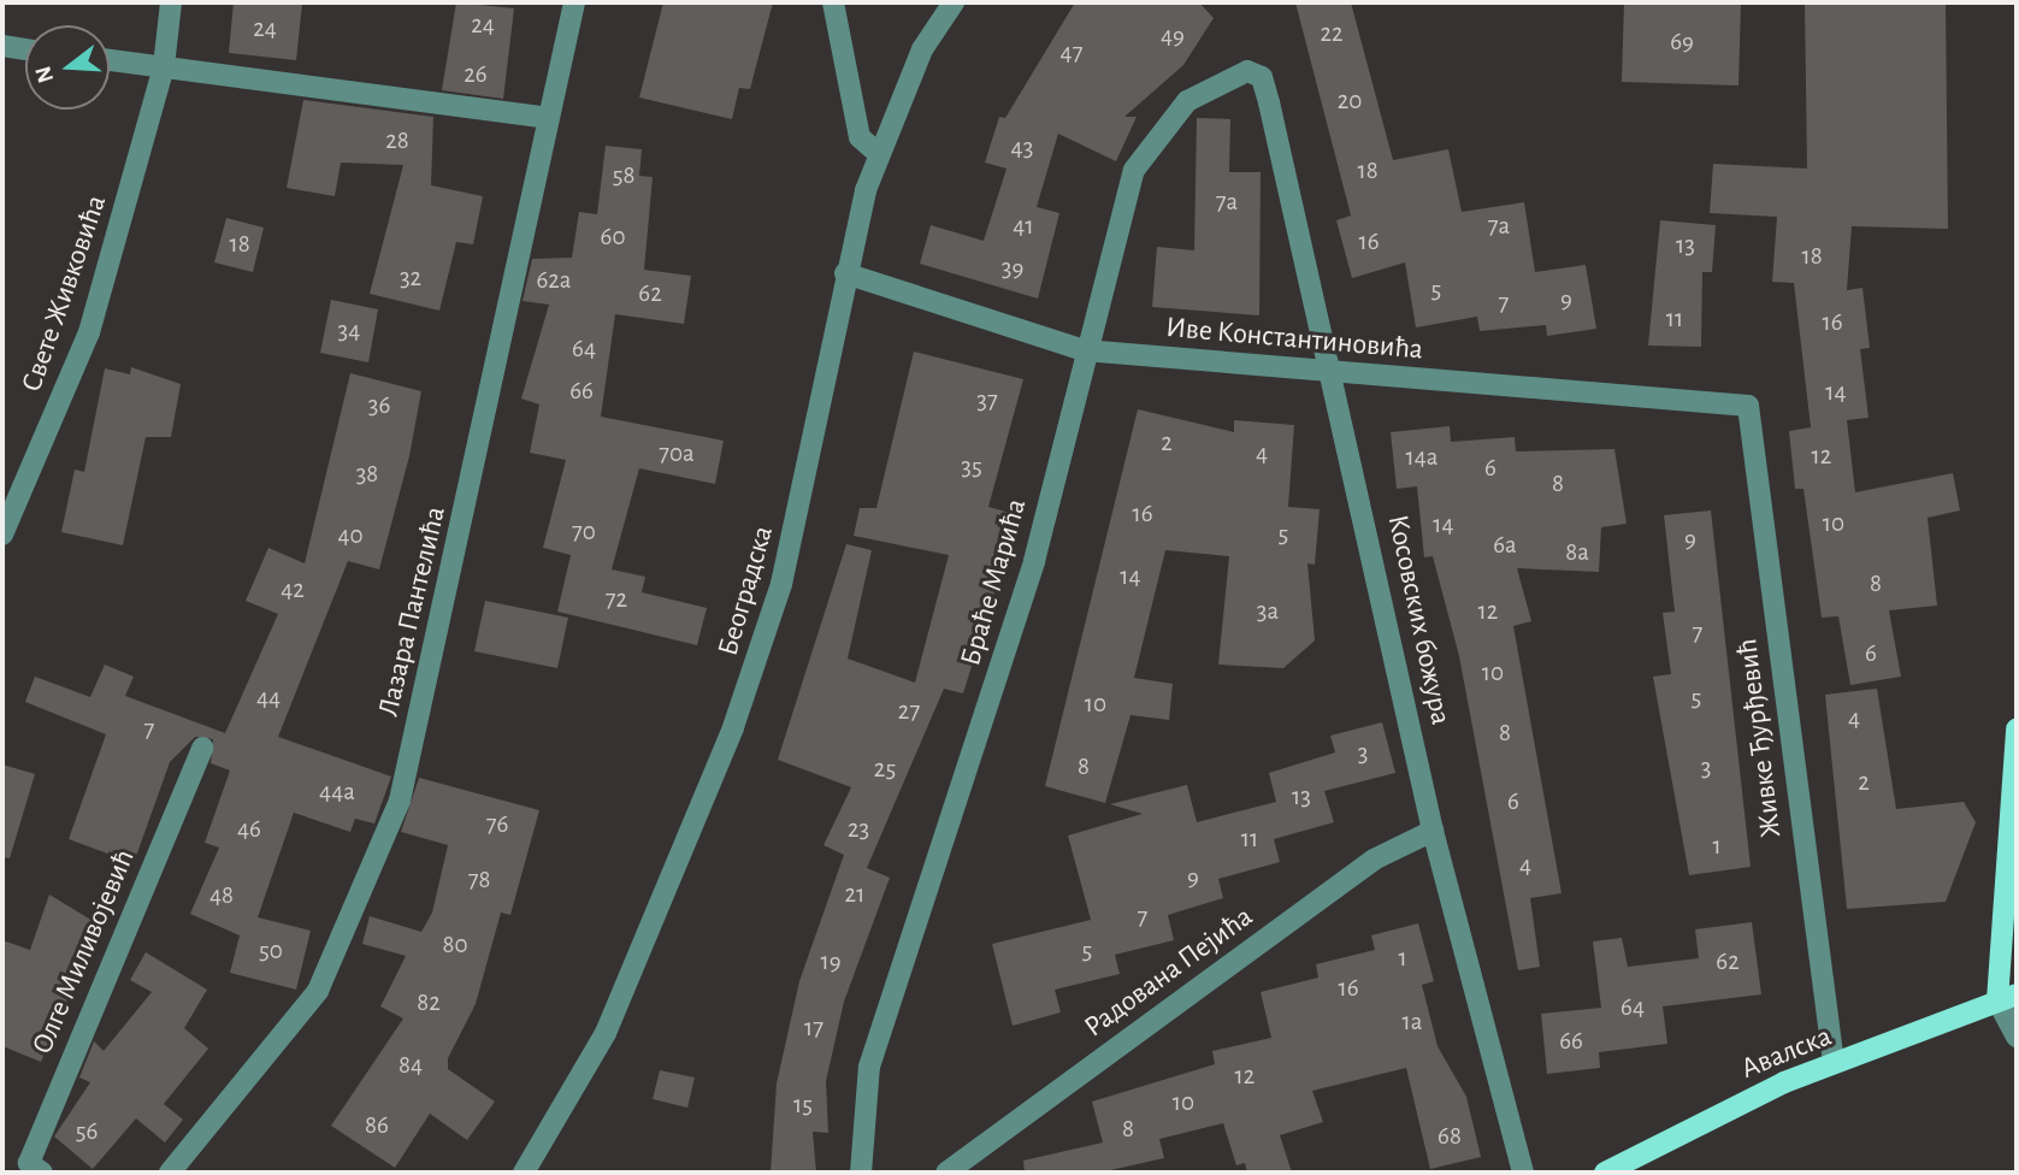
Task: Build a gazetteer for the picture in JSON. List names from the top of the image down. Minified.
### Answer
{"streets":{"main road":["Авалска"],"street":["Свете Живковића","Иве Константиновића","Браће Марића","Београдска","Лазара Пантелића","Косовских божура","Живке Ђурђевић","Олге Миливојевић","Радована Пејића"]},"crossings":[["Иве Константиновића","Браће Марића"],["Иве Константиновића","Београдска"],["Иве Константиновића","Косовских божура"],["Иве Константиновића","Живке Ђурђевић"],["Браће Марића","Косовских божура"],["Косовских божура","Радована Пејића"],["Живке Ђурђевић","Авалска"]],"house_numbers":["24","24","22","49","69","47","26","20","28","43","18","58","7a","41","7a","60","16","18","13","18","39","32","62a","5","62","9","7","11","16","34","64","66","14","37","36","2","70a","4","12","14a","35","6","38","8","16","10","14","70","5","40","9","6a","8a","14","8","42","72","3a","12","7","6","10","44","5","10","27","4","7","8","3","8","3","25","2","44a","13","6","76","46","23","11","1","4","9","78","21","48","7","80","50","5","1","19","62","16","82","64","1a","17","66","84","12","10","15","86","8","56","68"],"north":"left"}
